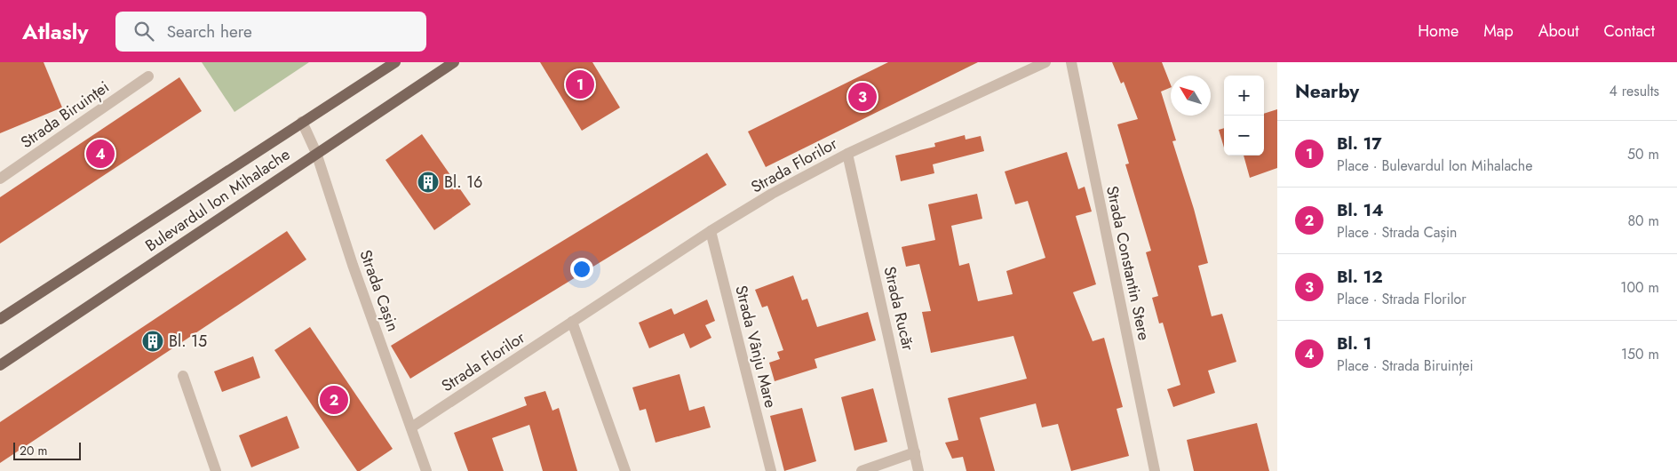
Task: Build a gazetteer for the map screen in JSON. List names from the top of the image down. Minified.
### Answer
{"streets":{"main road":["Bulevardul Ion Mihalache"],"street":["Strada Biruinței","Strada Florilor","Strada Constantin Stere","Strada Cașin","Strada Rucăr","Strada Vânju Mare"]},"crossings":[["Strada Florilor","Strada Cașin"],["Strada Florilor","Strada Rucăr"],["Strada Florilor","Strada Vânju Mare"],["Bulevardul Ion Mihalache","Strada Cașin"]],"places":{"building":["Bl. 16","Bl. 15"]},"scale_bar":"20 m","north":"top left","page":{"header":"Atlasly","search":"Search here","nav":["Home","Map","About","Contact"],"heading":["Nearby","4 results"],"pins":["1","3","4","2"],"map_buttons":["+","−"],"list":[{"mark":"1","name":"Bl. 17","note":"Place · Bulevardul Ion Mihalache","value":"50 m"},{"mark":"2","name":"Bl. 14","note":"Place · Strada Cașin","value":"80 m"},{"mark":"3","name":"Bl. 12","note":"Place · Strada Florilor","value":"100 m"},{"mark":"4","name":"Bl. 1","note":"Place · Strada Biruinței","value":"150 m"}],"scale":"20 m"}}
